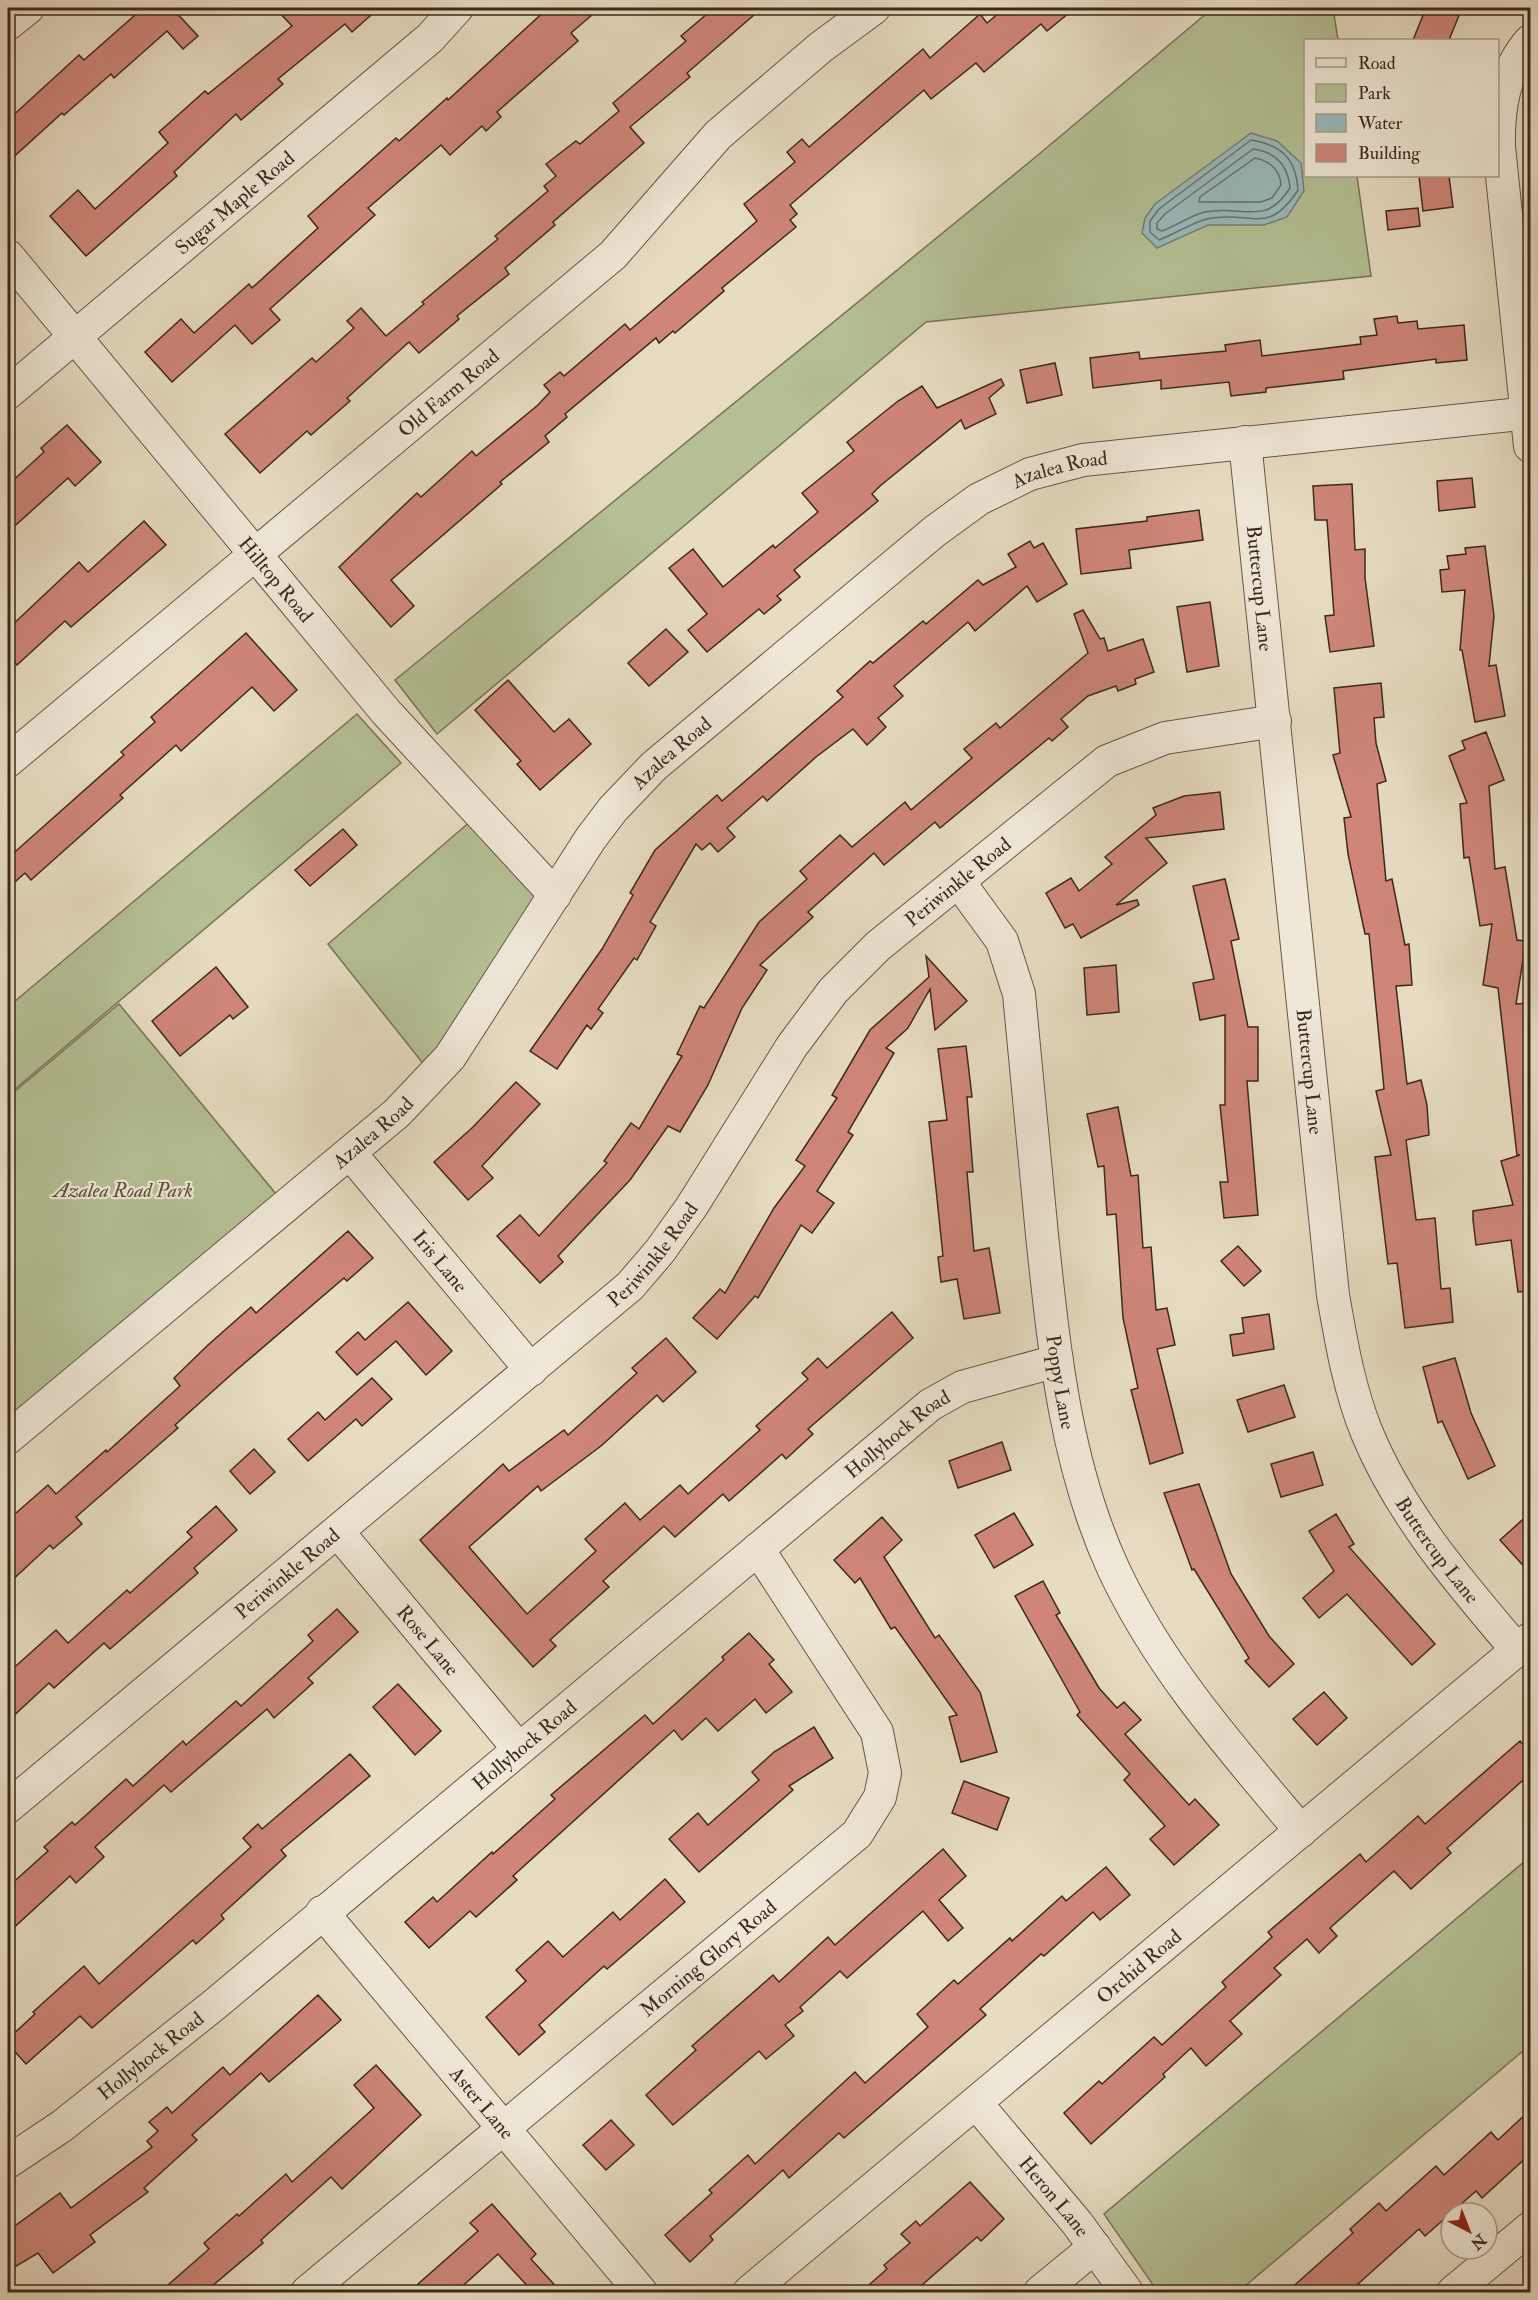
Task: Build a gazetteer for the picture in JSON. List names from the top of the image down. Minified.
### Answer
{"streets":{"street":["Sugar Maple Road","Old Farm Road","Azalea Road","Hilltop Road","Buttercup Lane","Periwinkle Road","Iris Lane","Poppy Lane","Hollyhock Road","Rose Lane","Morning Glory Road","Orchid Road","Aster Lane","Heron Lane"]},"crossings":[["Sugar Maple Road","Hilltop Road"],["Old Farm Road","Hilltop Road"],["Azalea Road","Hilltop Road"],["Azalea Road","Buttercup Lane"],["Azalea Road","Iris Lane"],["Buttercup Lane","Periwinkle Road"],["Buttercup Lane","Orchid Road"],["Periwinkle Road","Iris Lane"],["Periwinkle Road","Poppy Lane"],["Periwinkle Road","Rose Lane"],["Poppy Lane","Hollyhock Road"],["Poppy Lane","Orchid Road"],["Hollyhock Road","Rose Lane"],["Hollyhock Road","Morning Glory Road"],["Hollyhock Road","Aster Lane"],["Morning Glory Road","Aster Lane"],["Orchid Road","Heron Lane"]],"parks":["Azalea Road Park"],"legend":["Road","Park","Water","Building"],"north":"bottom right"}
